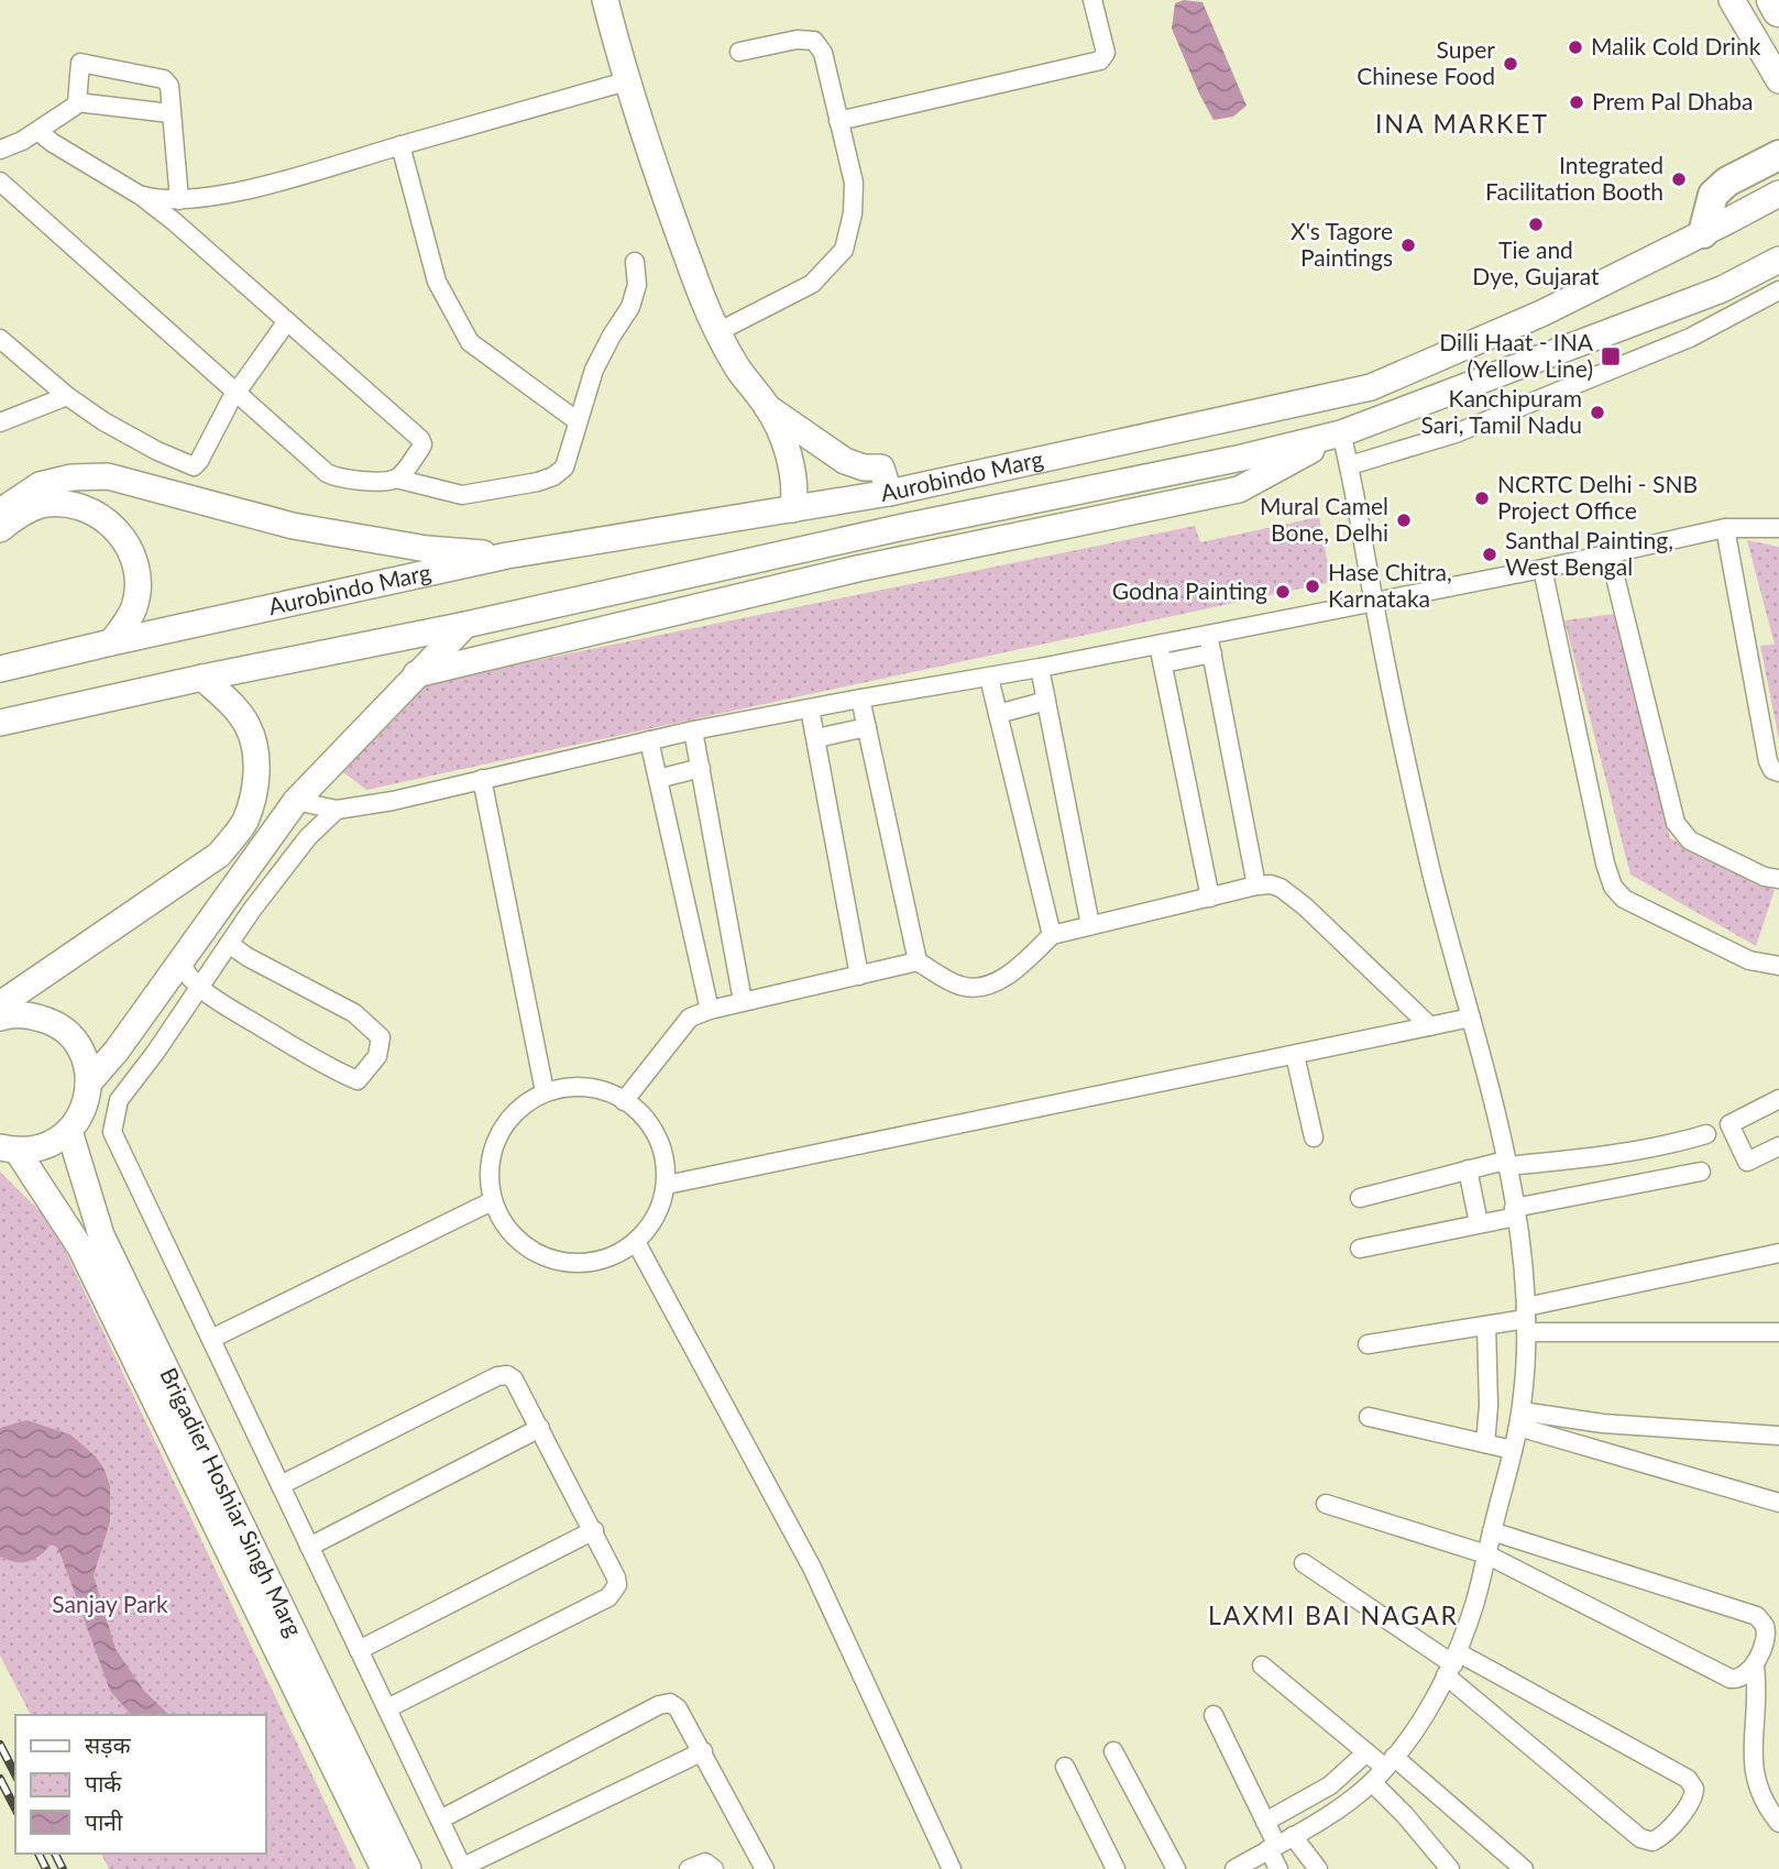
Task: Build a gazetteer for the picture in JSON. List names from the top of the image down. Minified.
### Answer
{"streets":{"main road":["Aurobindo Marg","Brigadier Hoshiar Singh Marg"]},"districts":["INA MARKET","LAXMI BAI NAGAR"],"parks":["Sanjay Park"],"places":{"other":["Malik Cold Drink","Super Chinese Food","Prem Pal Dhaba","Integrated Facilitation Booth","Tie and Dye, Gujarat","X's Tagore Paintings","Kanchipuram Sari, Tamil Nadu","NCRTC Delhi - SNB Project Office","Mural Camel Bone, Delhi","Santhal Painting, West Bengal","Hase Chitra, Karnataka","Godna Painting"],"transit":["Dilli Haat - INA (Yellow Line)"]},"legend":["सड़क","पार्क","पानी"]}
